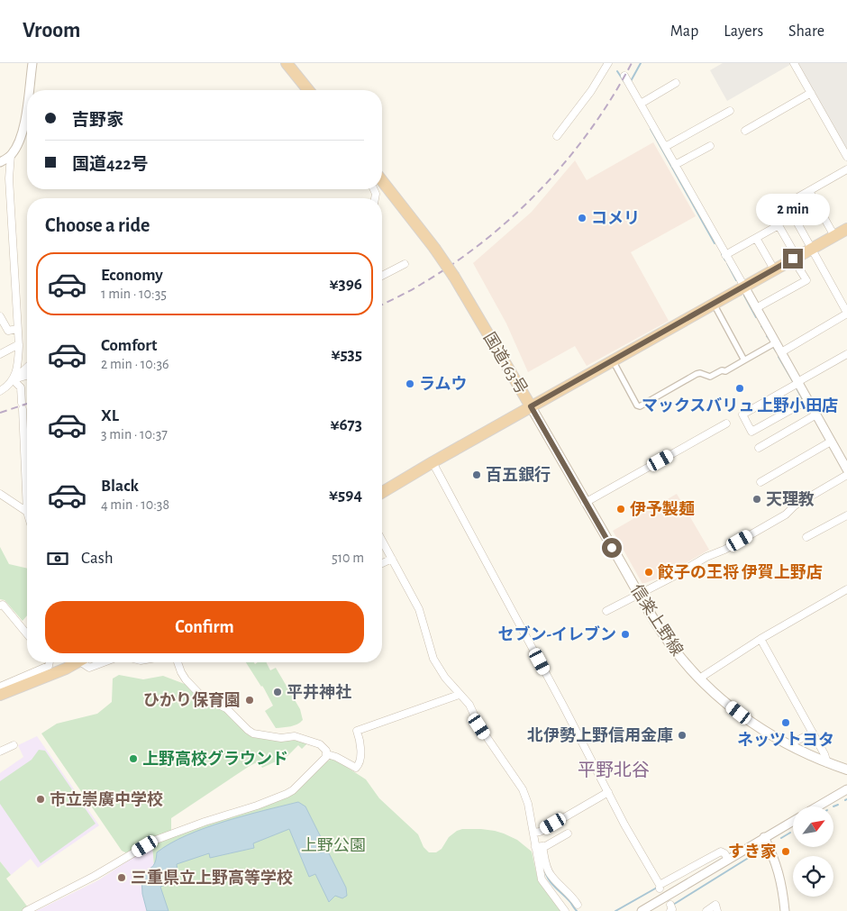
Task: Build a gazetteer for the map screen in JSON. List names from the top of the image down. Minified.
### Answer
{"streets":{"highway":["国道163号"],"main road":["信楽上野線"]},"crossings":[["国道163号","信楽上野線"]],"districts":["平野北谷"],"parks":["上野公園"],"places":["コメリ","ラムウ","マックスバリュ 上野小田店","百五銀行","天理教","伊予製麺","餃子の王将 伊賀上野店","セブン-イレブン","平井神社","ひかり保育園","ネッツトヨタ","北伊勢上野信用金庫","上野高校グラウンド","市立崇廣中学校","すき家","三重県立上野高等学校"],"north":"top right","page":{"header":"Vroom","nav":["Map","Layers","Share"],"banner":["吉野家","国道422号"],"bubble":"2 min","heading":"Choose a ride","list":[{"name":"Economy","note":"1 min · 10:35","value":"¥396"},{"name":"Comfort","note":"2 min · 10:36","value":"¥535"},{"name":"XL","note":"3 min · 10:37","value":"¥673"},{"name":"Black","note":"4 min · 10:38","value":"¥594"}],"pay":["Cash","510 m"],"buttons":"Confirm"}}
